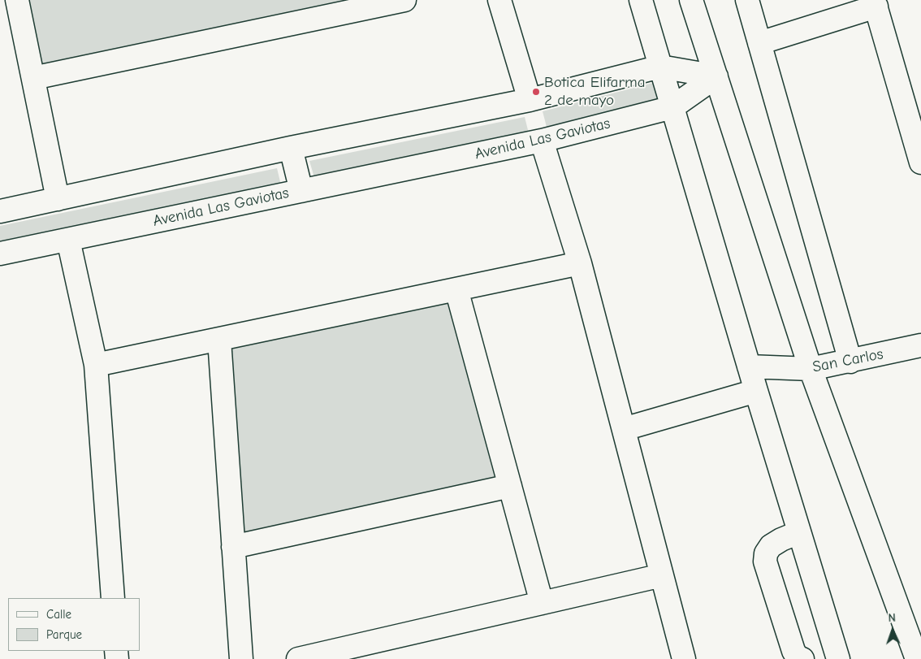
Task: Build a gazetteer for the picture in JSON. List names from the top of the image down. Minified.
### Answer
{"streets":{"street":["Avenida Las Gaviotas","San Carlos"]},"places":["Botica Elifarma 2 de mayo"],"legend":["Calle","Parque"],"north":"top"}
